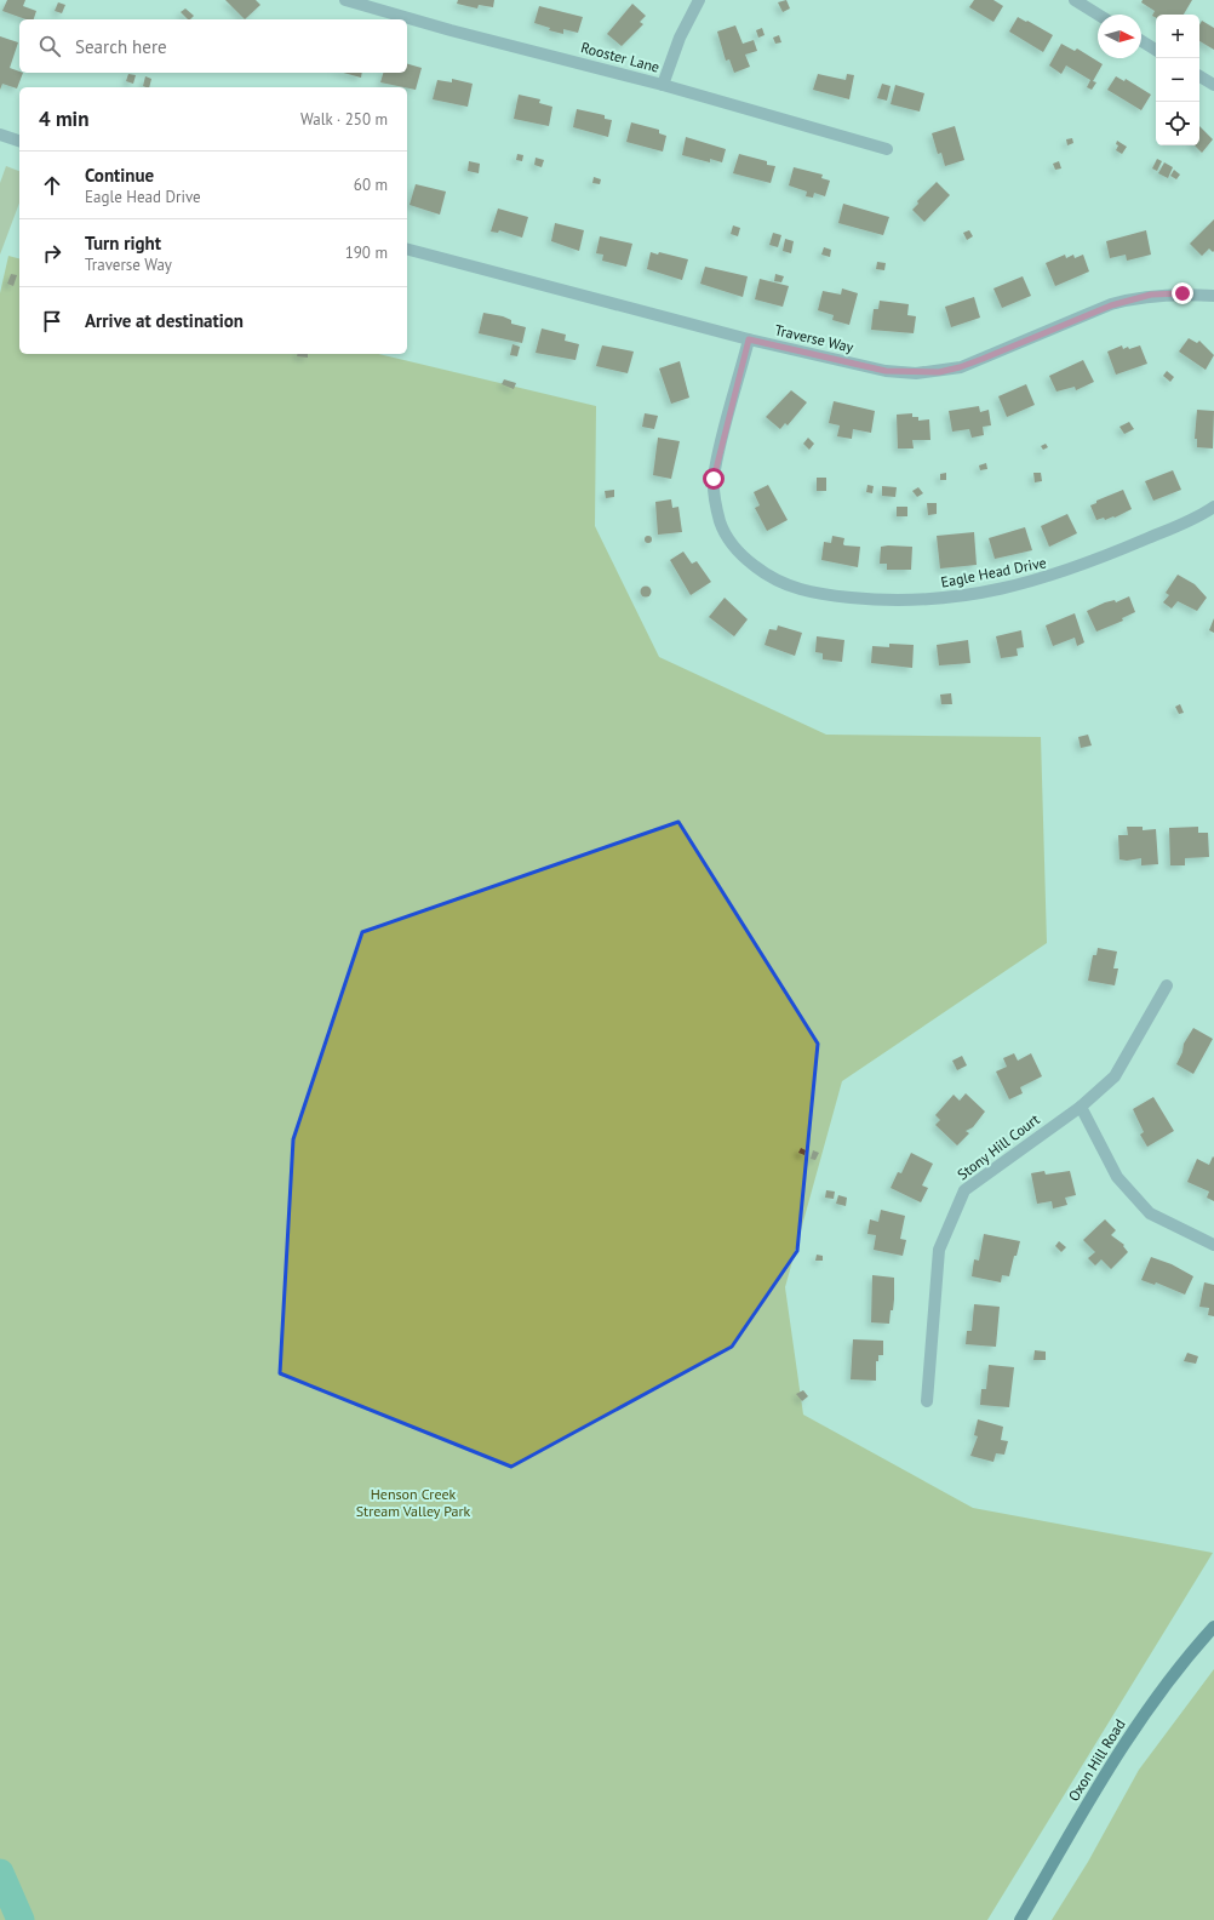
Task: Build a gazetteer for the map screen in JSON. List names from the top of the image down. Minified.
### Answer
{"streets":{"main road":["Oxon Hill Road"],"street":["Rooster Lane","Traverse Way","Eagle Head Drive","Stony Hill Court"]},"crossings":[["Traverse Way","Eagle Head Drive"]],"parks":["Henson Creek Stream Valley Park"],"north":"right","page":{"map_buttons":["+","−"],"search":"Search here","heading":["4 min","Walk · 250 m"],"list":[["Continue","Eagle Head Drive","60 m"],["Turn right","Traverse Way","190 m"],"Arrive at destination"]}}
